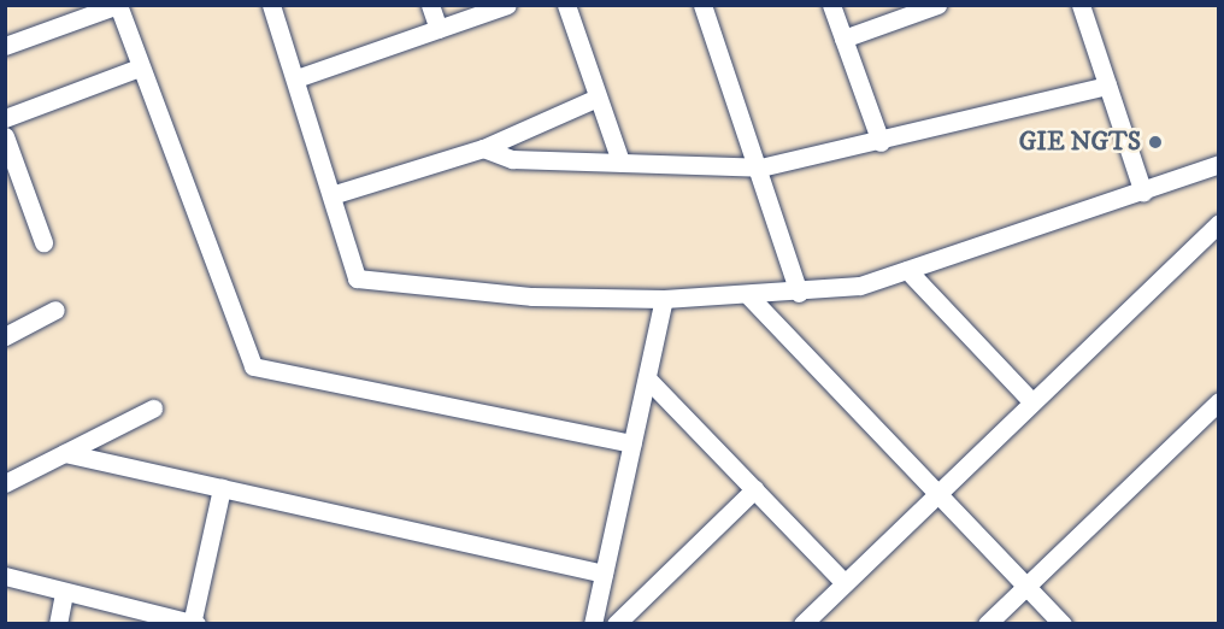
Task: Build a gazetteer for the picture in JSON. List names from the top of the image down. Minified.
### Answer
{"places":["GIE NGTS"]}
